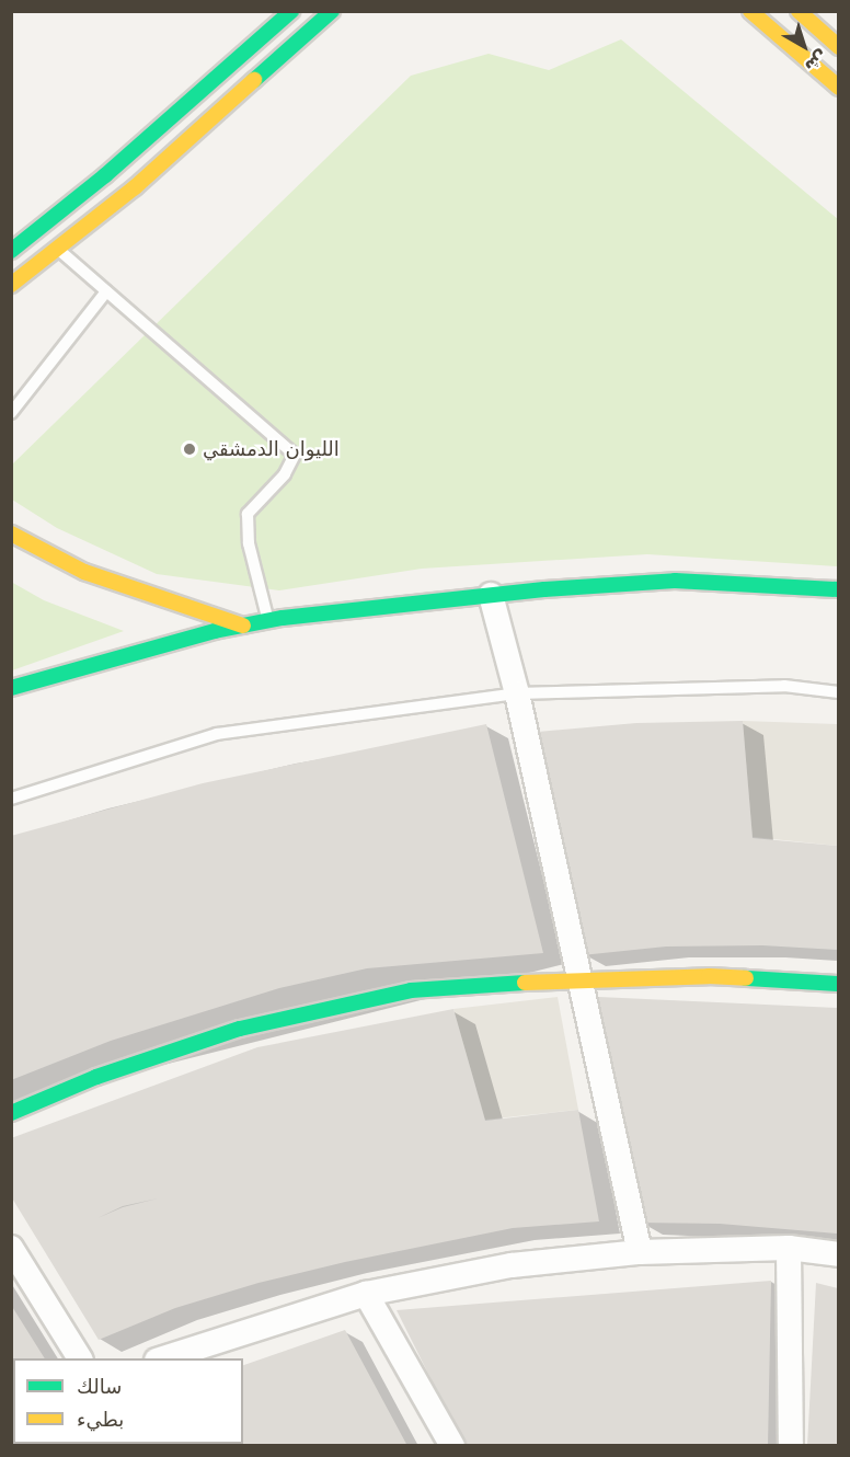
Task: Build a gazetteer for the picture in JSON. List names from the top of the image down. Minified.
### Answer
{"places":["الليوان الدمشقي"],"legend":["سالك","بطيء"],"north":"bottom right"}
